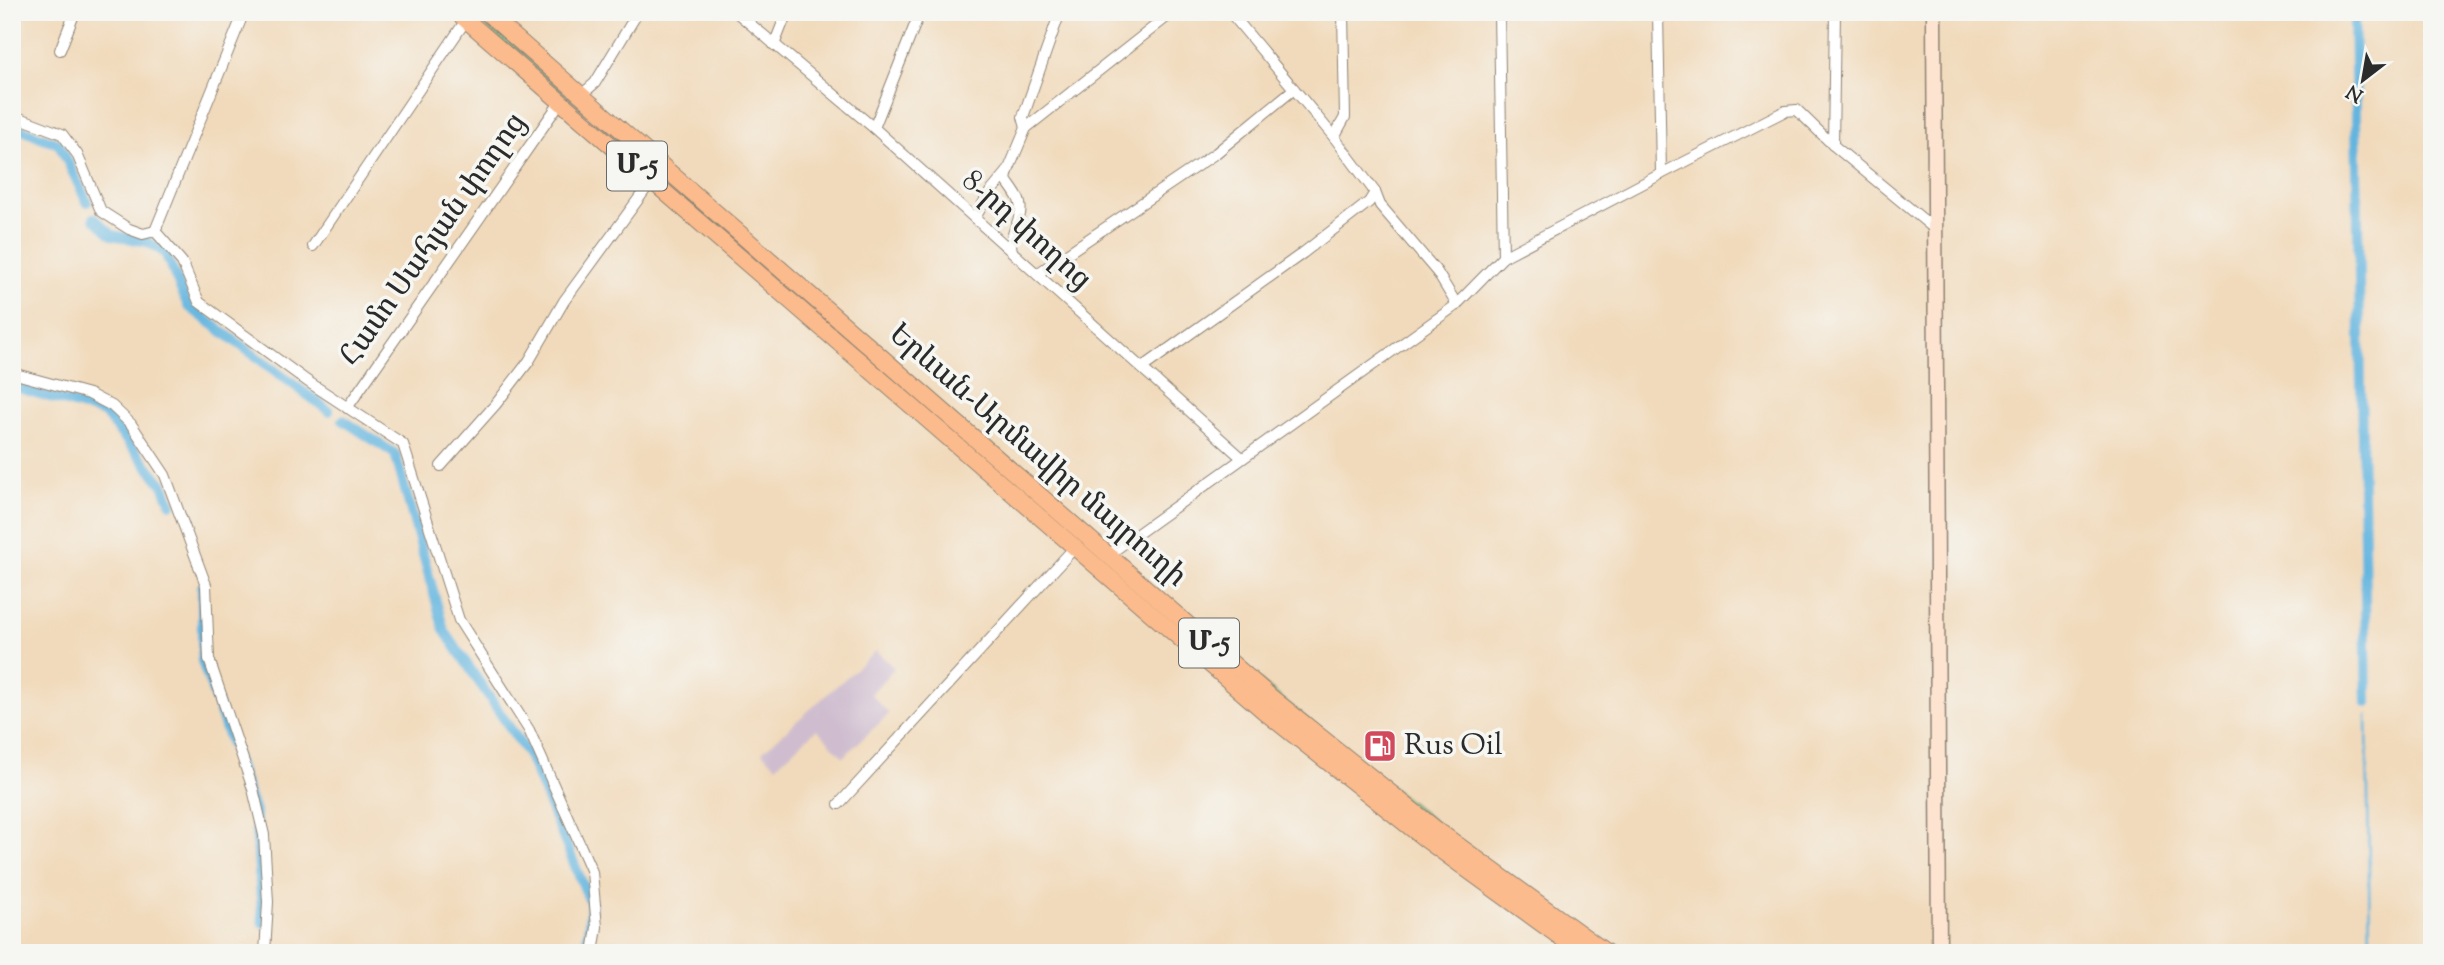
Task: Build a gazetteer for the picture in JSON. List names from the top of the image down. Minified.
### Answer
{"streets":{"highway":["Մ-5","Երևան-Արմավիր մայրուղի"],"street":["8-րդ փողոց","Համո Սահյան փողոց"]},"crossings":[["Մ-5","Համո Սահյան փողոց"],["Մ-5","Երևան-Արմավիր մայրուղի"]],"places":{"fuel station":["Rus Oil"]},"north":"bottom left"}
